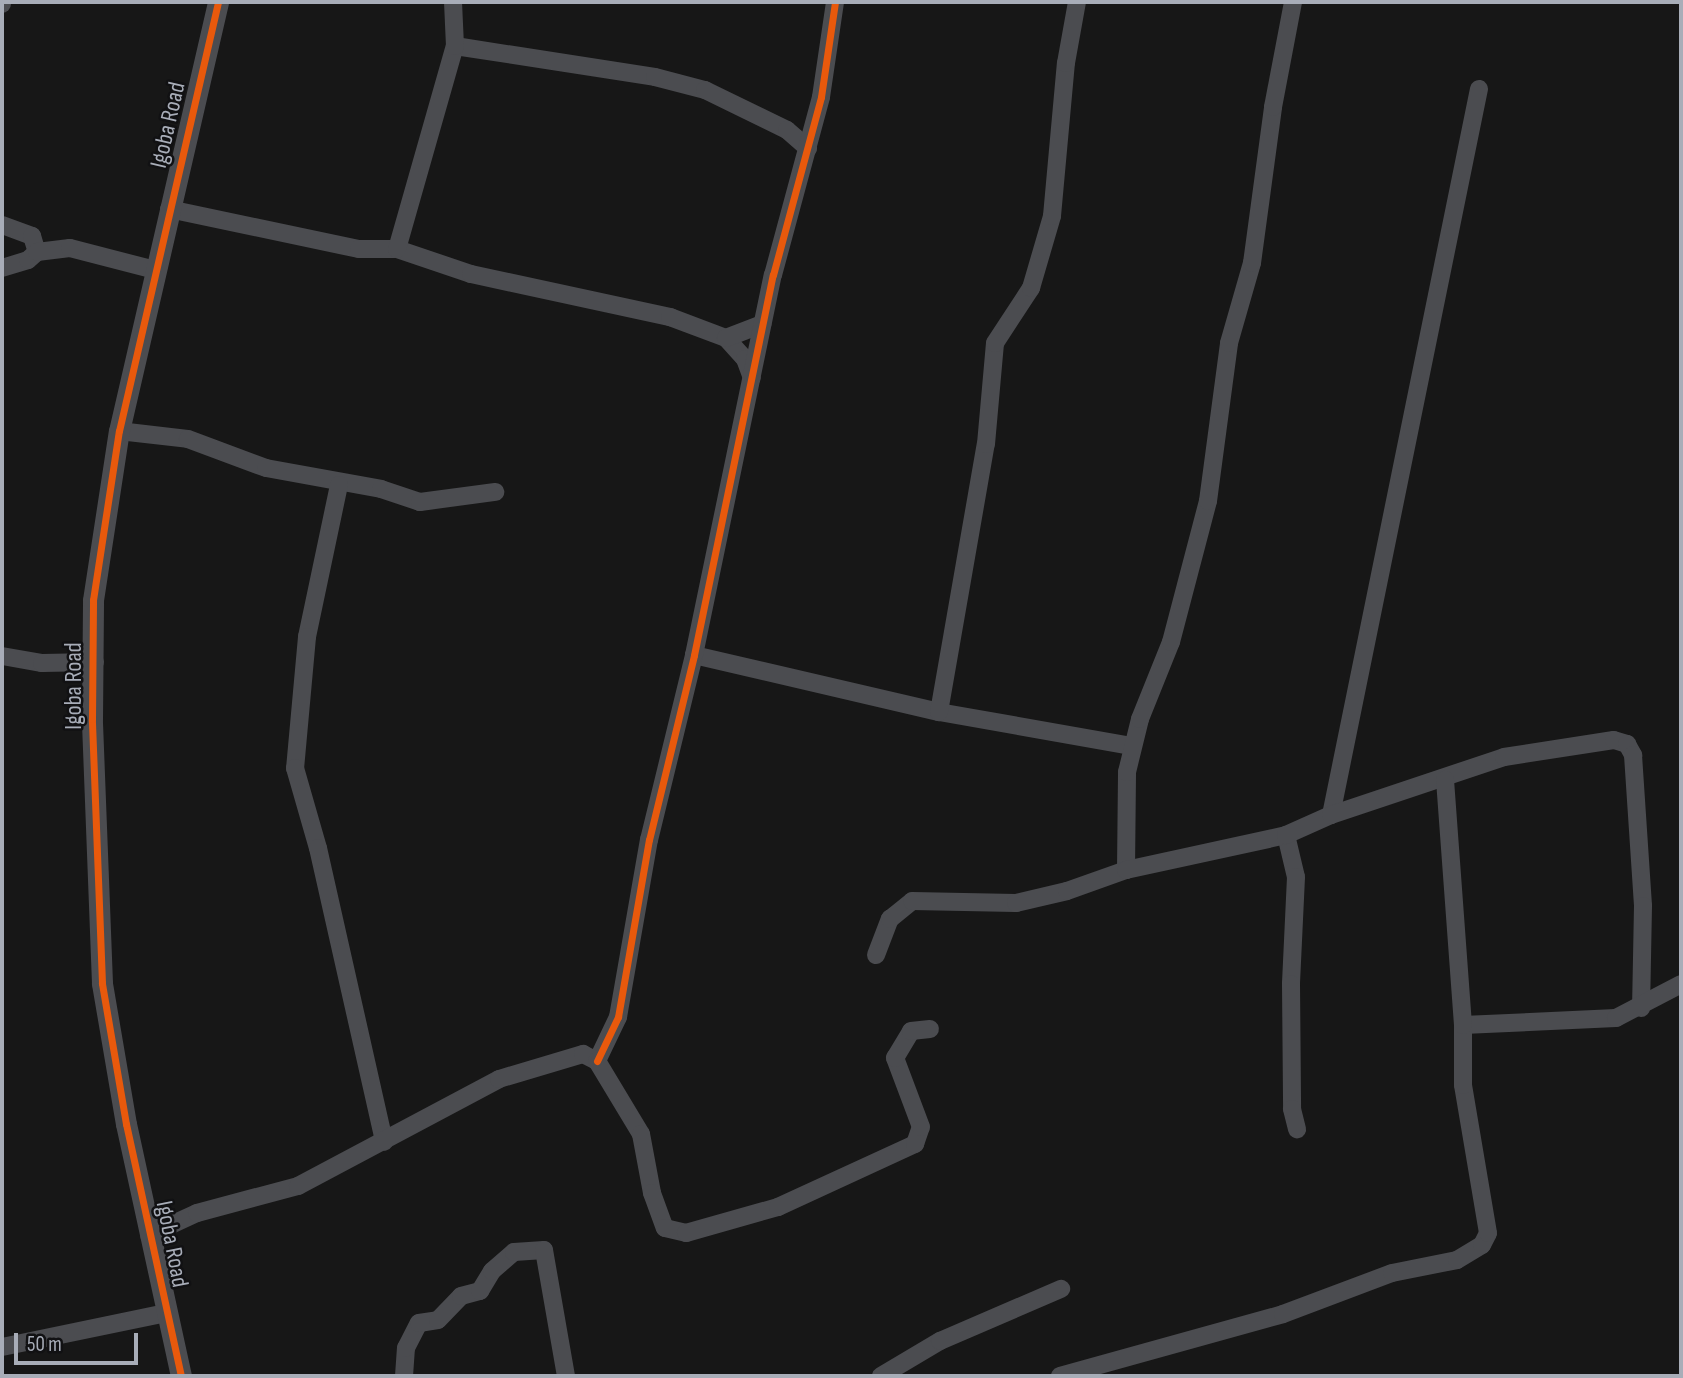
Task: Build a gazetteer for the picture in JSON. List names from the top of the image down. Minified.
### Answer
{"streets":{"street":["Igoba Road"]},"scale_bar":"50 m"}
